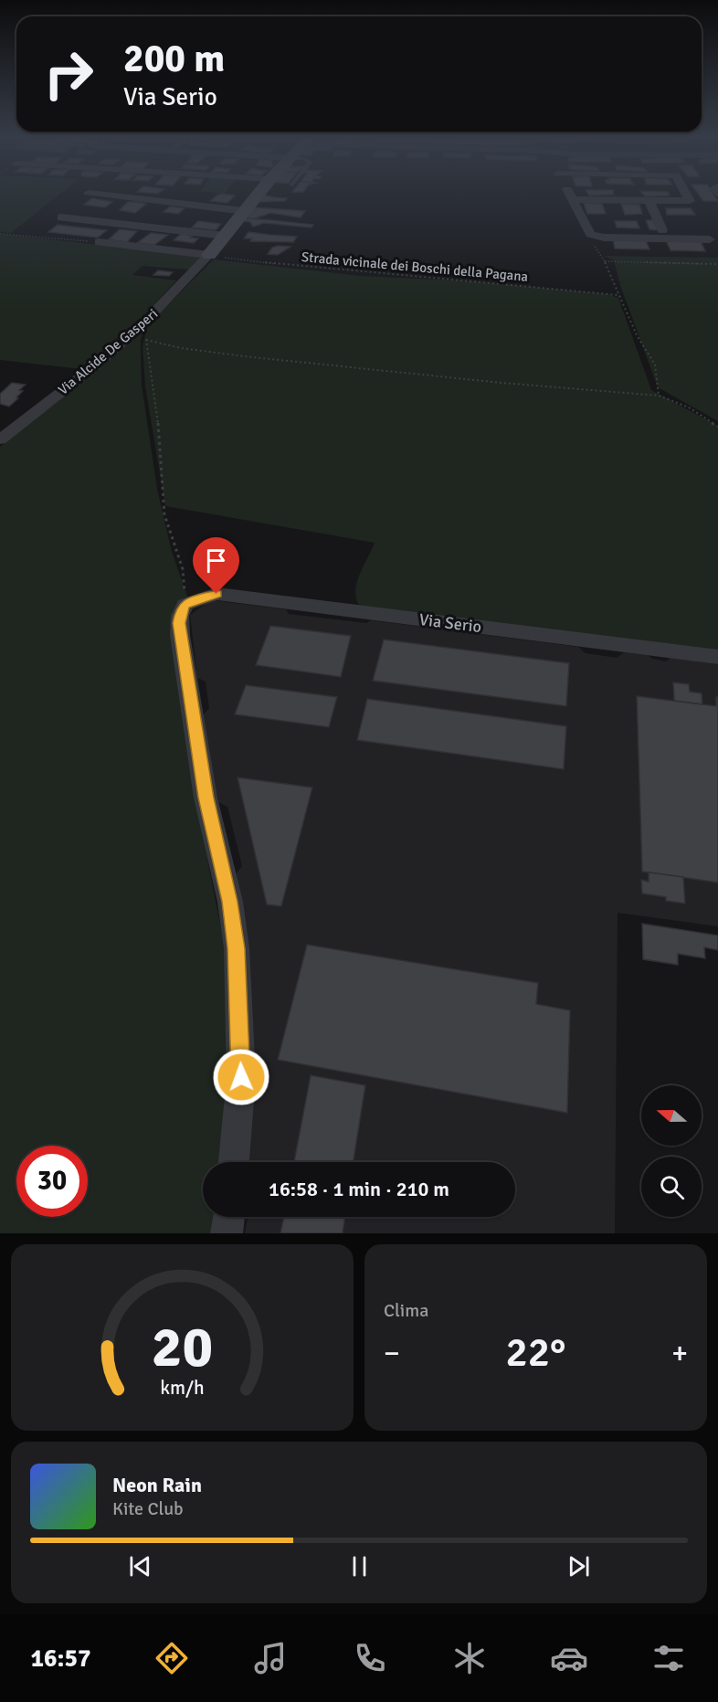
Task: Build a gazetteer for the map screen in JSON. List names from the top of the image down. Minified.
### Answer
{"streets":{"street":["Via Alcide De Gasperi","Via Serio"],"path":["Strada vicinale dei Boschi della Pagana"]},"crossings":[["Strada vicinale dei Boschi della Pagana","Via Alcide De Gasperi"]],"north":"left","page":{"turn":["200 m","Via Serio"],"limit":"30","trip":"16:58 · 1 min · 210 m","tile":"Clima","heat":["−","22°","+"],"song":["Neon Rain","Kite Club"],"tabs":"16:57","gauge":["20","km/h"]}}
